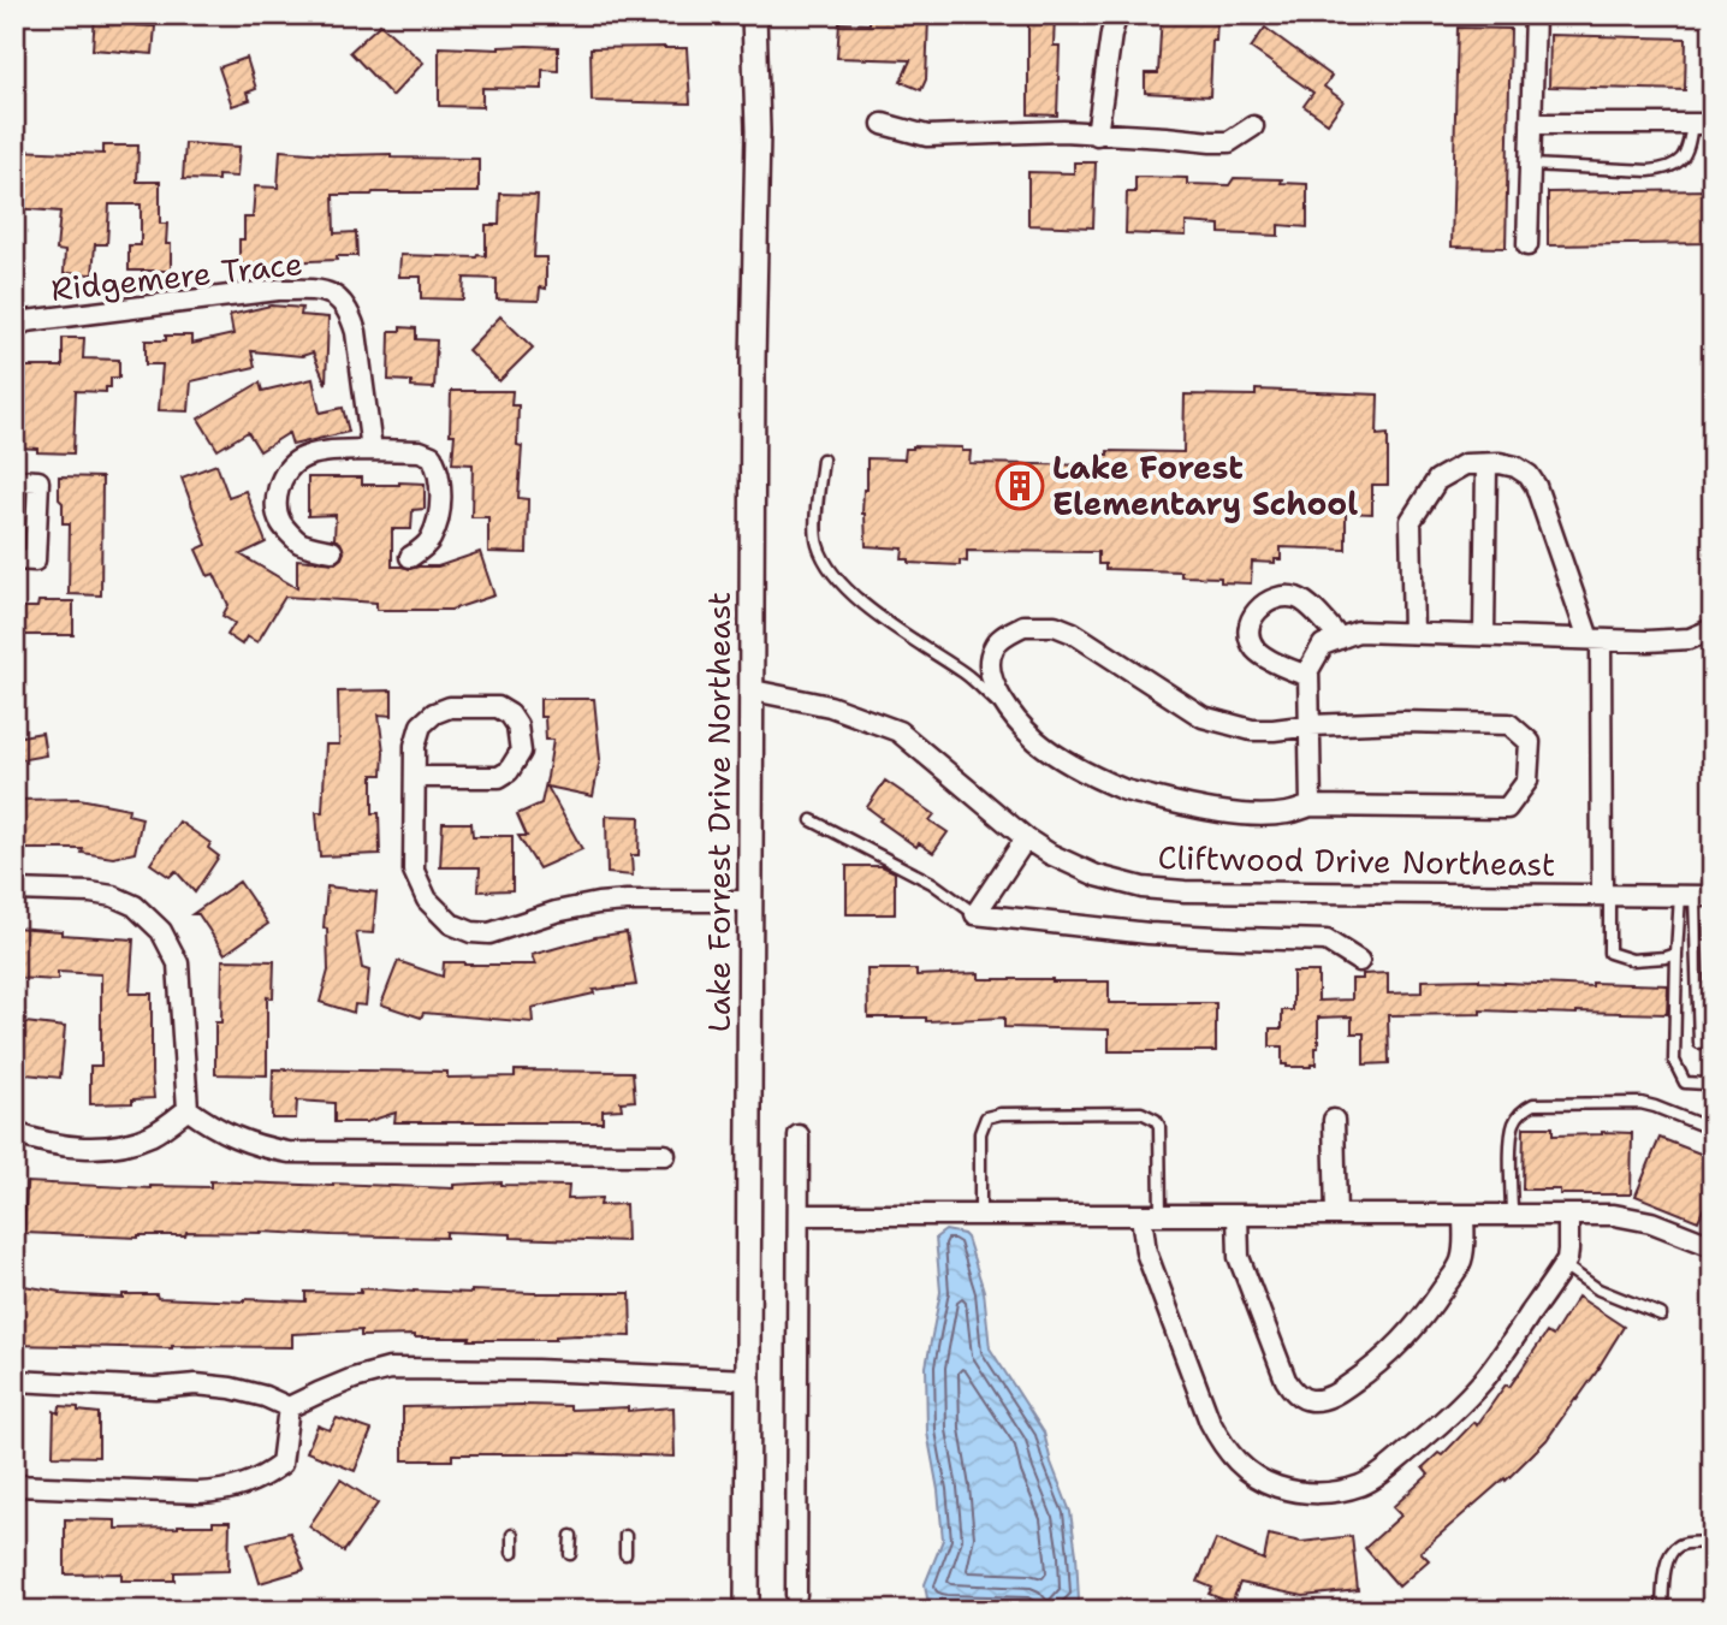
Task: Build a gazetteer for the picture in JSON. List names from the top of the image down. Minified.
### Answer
{"streets":{"street":["Ridgemere Trace","Lake Forrest Drive Northeast","Cliftwood Drive Northeast"]},"crossings":[["Lake Forrest Drive Northeast","Cliftwood Drive Northeast"]],"places":{"building":["Lake Forest Elementary School"]}}
